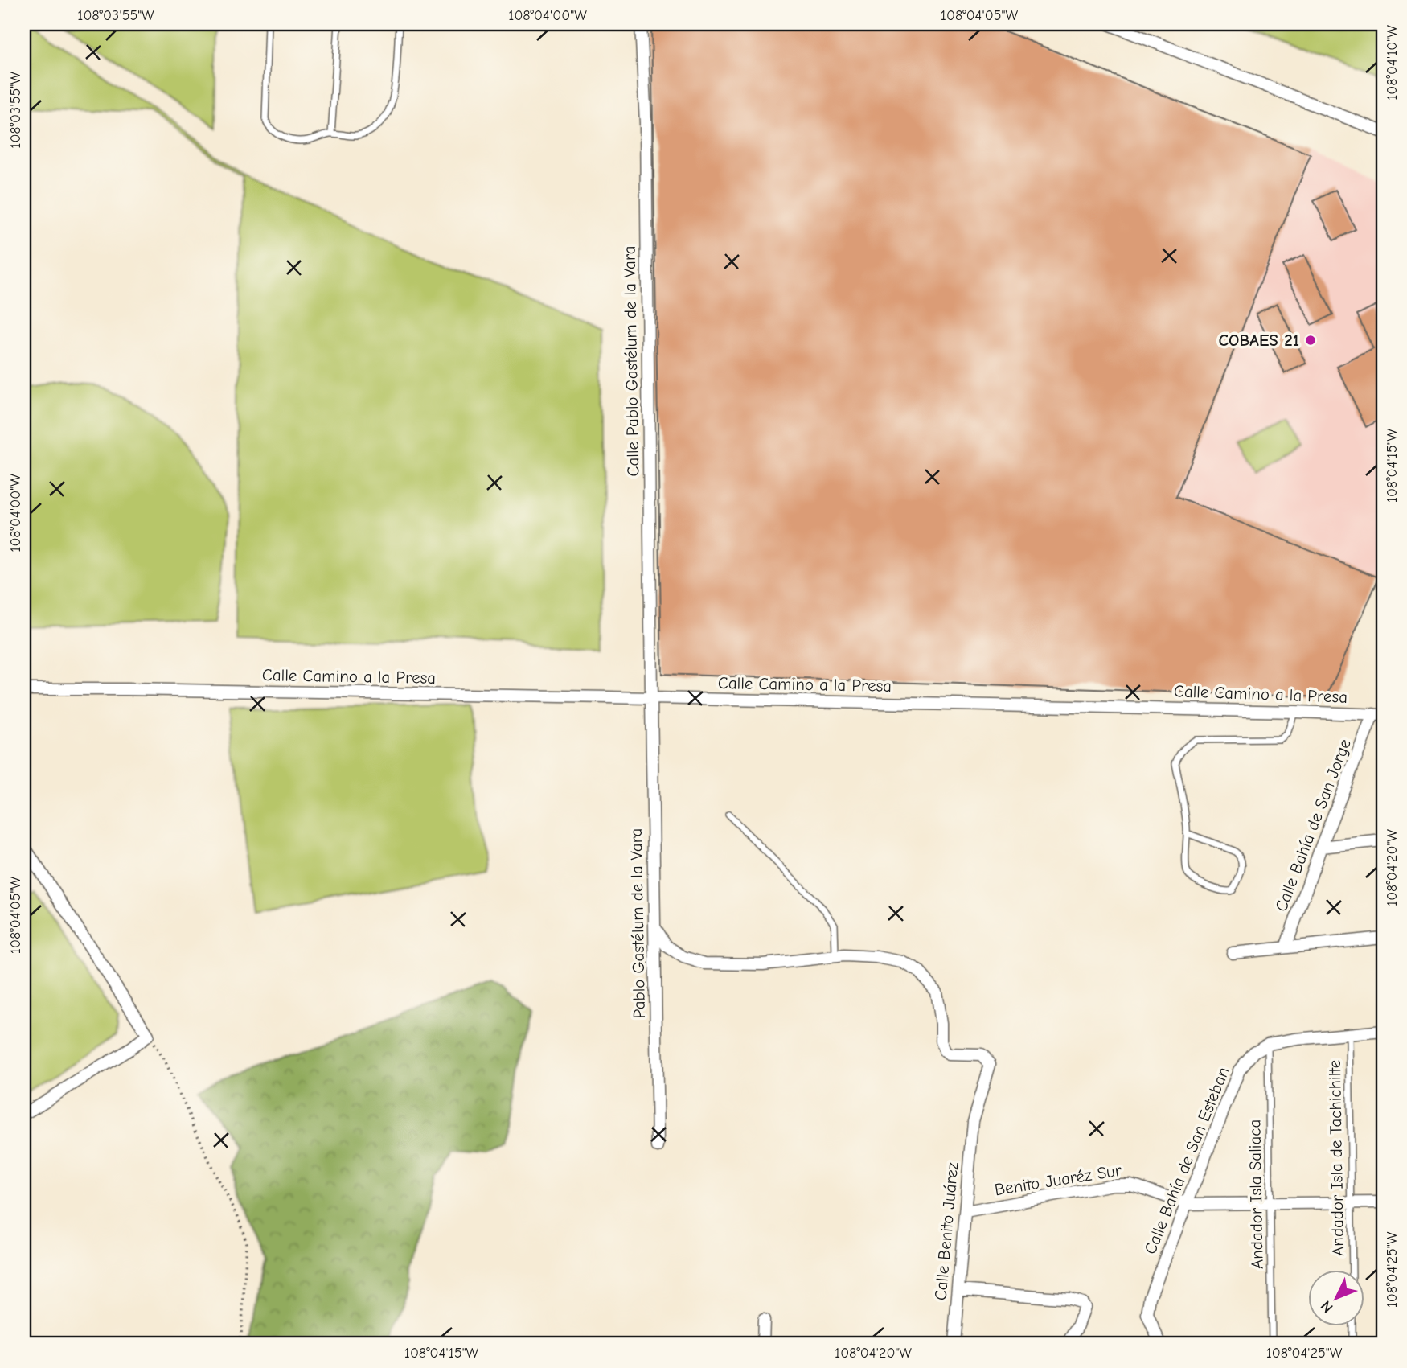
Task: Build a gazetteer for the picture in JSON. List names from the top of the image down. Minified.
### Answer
{"streets":{"street":["Calle Pablo Gastélum de la Vara","Calle Camino a la Presa","Calle Bahía de San Jorge","Pablo Gastélum de la Vara","Calle Bahía de San Esteban","Benito Juaréz Sur","Calle Benito Juárez"],"lane":["Andador Isla de Tachichilte","Andador Isla Saliaca"]},"crossings":[["Calle Pablo Gastélum de la Vara","Calle Camino a la Presa"],["Calle Pablo Gastélum de la Vara","Pablo Gastélum de la Vara"],["Calle Camino a la Presa","Calle Bahía de San Jorge"],["Calle Camino a la Presa","Pablo Gastélum de la Vara"],["Andador Isla de Tachichilte","Calle Bahía de San Esteban"],["Andador Isla de Tachichilte","Benito Juaréz Sur"],["Calle Bahía de San Esteban","Benito Juaréz Sur"],["Calle Bahía de San Esteban","Andador Isla Saliaca"],["Benito Juaréz Sur","Andador Isla Saliaca"],["Benito Juaréz Sur","Calle Benito Juárez"]],"places":["COBAES 21"],"north":"bottom left","coordinates":["108°03'55\"W","108°04'00\"W","108°04'05\"W","108°04'10\"W","108°04'15\"W","108°04'20\"W","108°04'25\"W"]}
